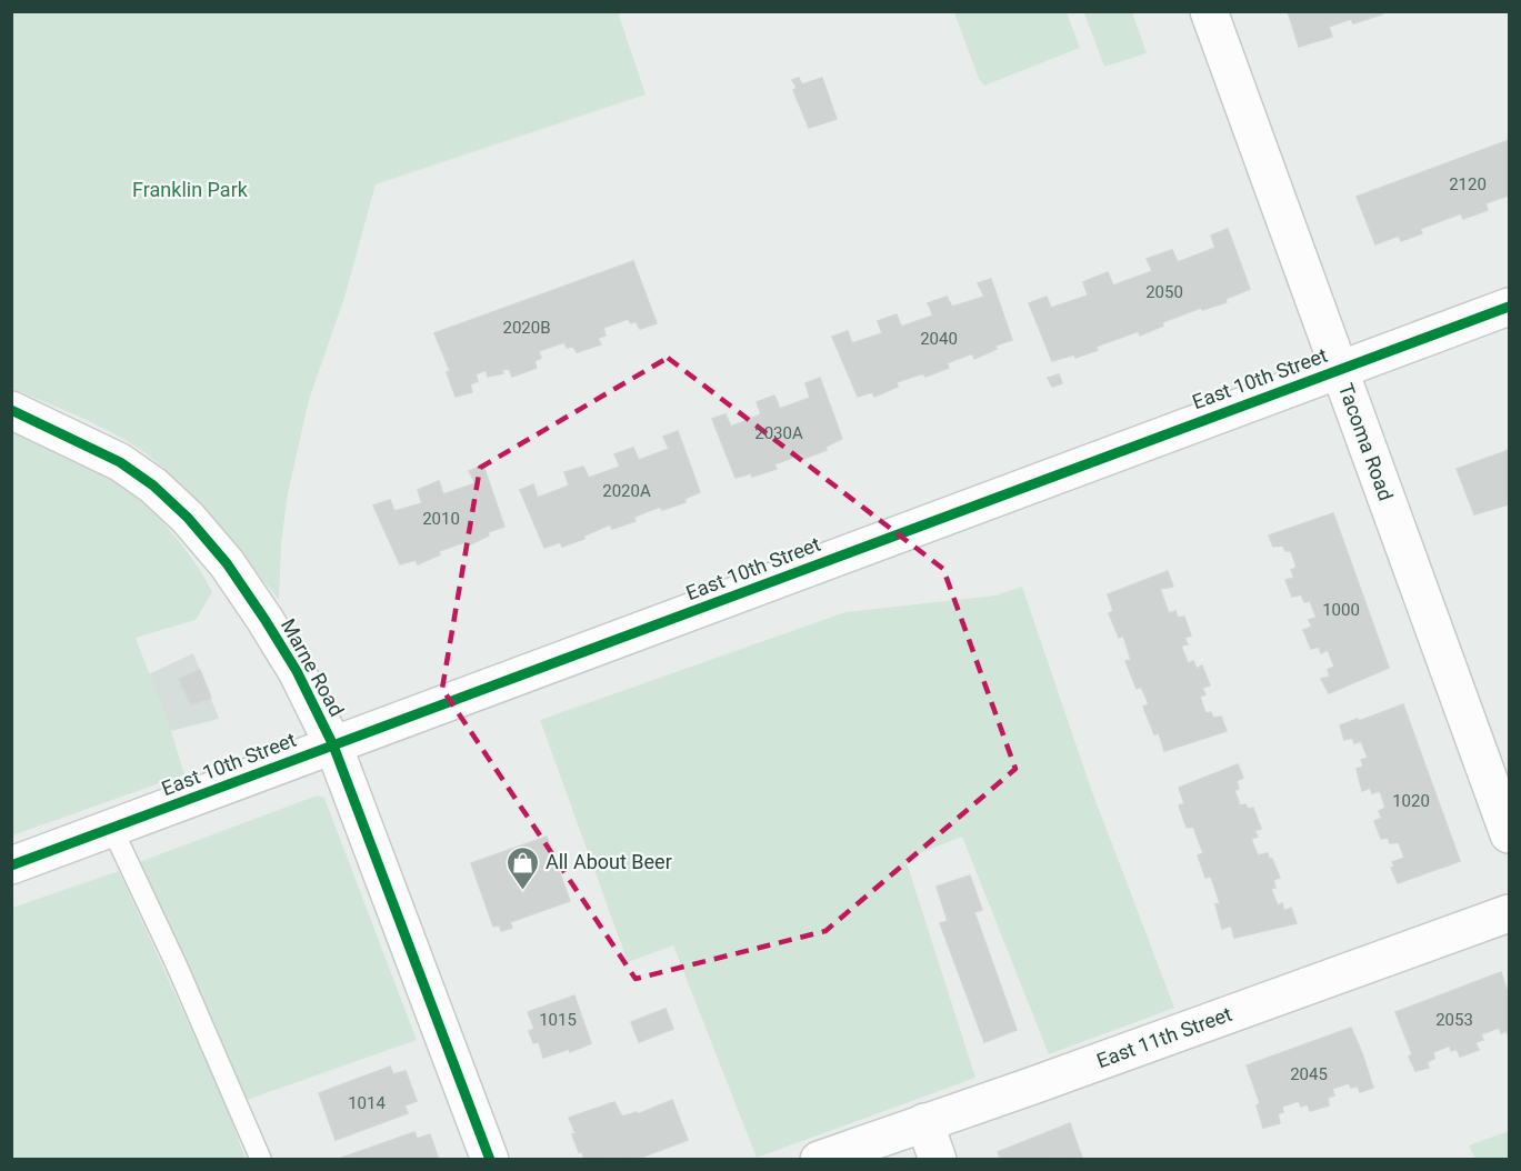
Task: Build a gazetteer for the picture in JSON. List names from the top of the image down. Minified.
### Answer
{"streets":{"street":["East 10th Street","Tacoma Road","Marne Road","East 11th Street"]},"crossings":[["East 10th Street","Tacoma Road"],["East 10th Street","Marne Road"]],"parks":["Franklin Park"],"places":{"shop":["All About Beer"]},"house_numbers":["2120","2050","2020B","2040","2030A","2020A","2010","1000","1020","1015","2053","2045","1014"]}
